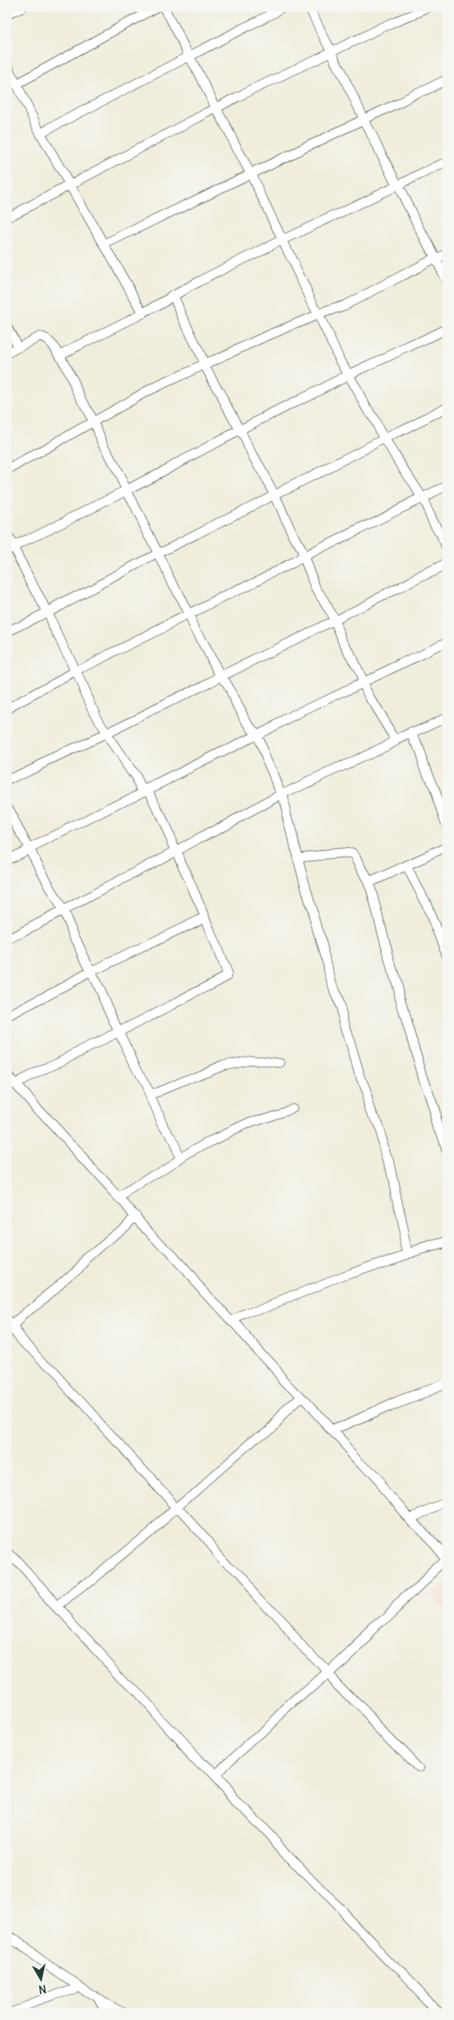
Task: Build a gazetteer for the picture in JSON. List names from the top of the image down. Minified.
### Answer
{"north":"bottom"}
